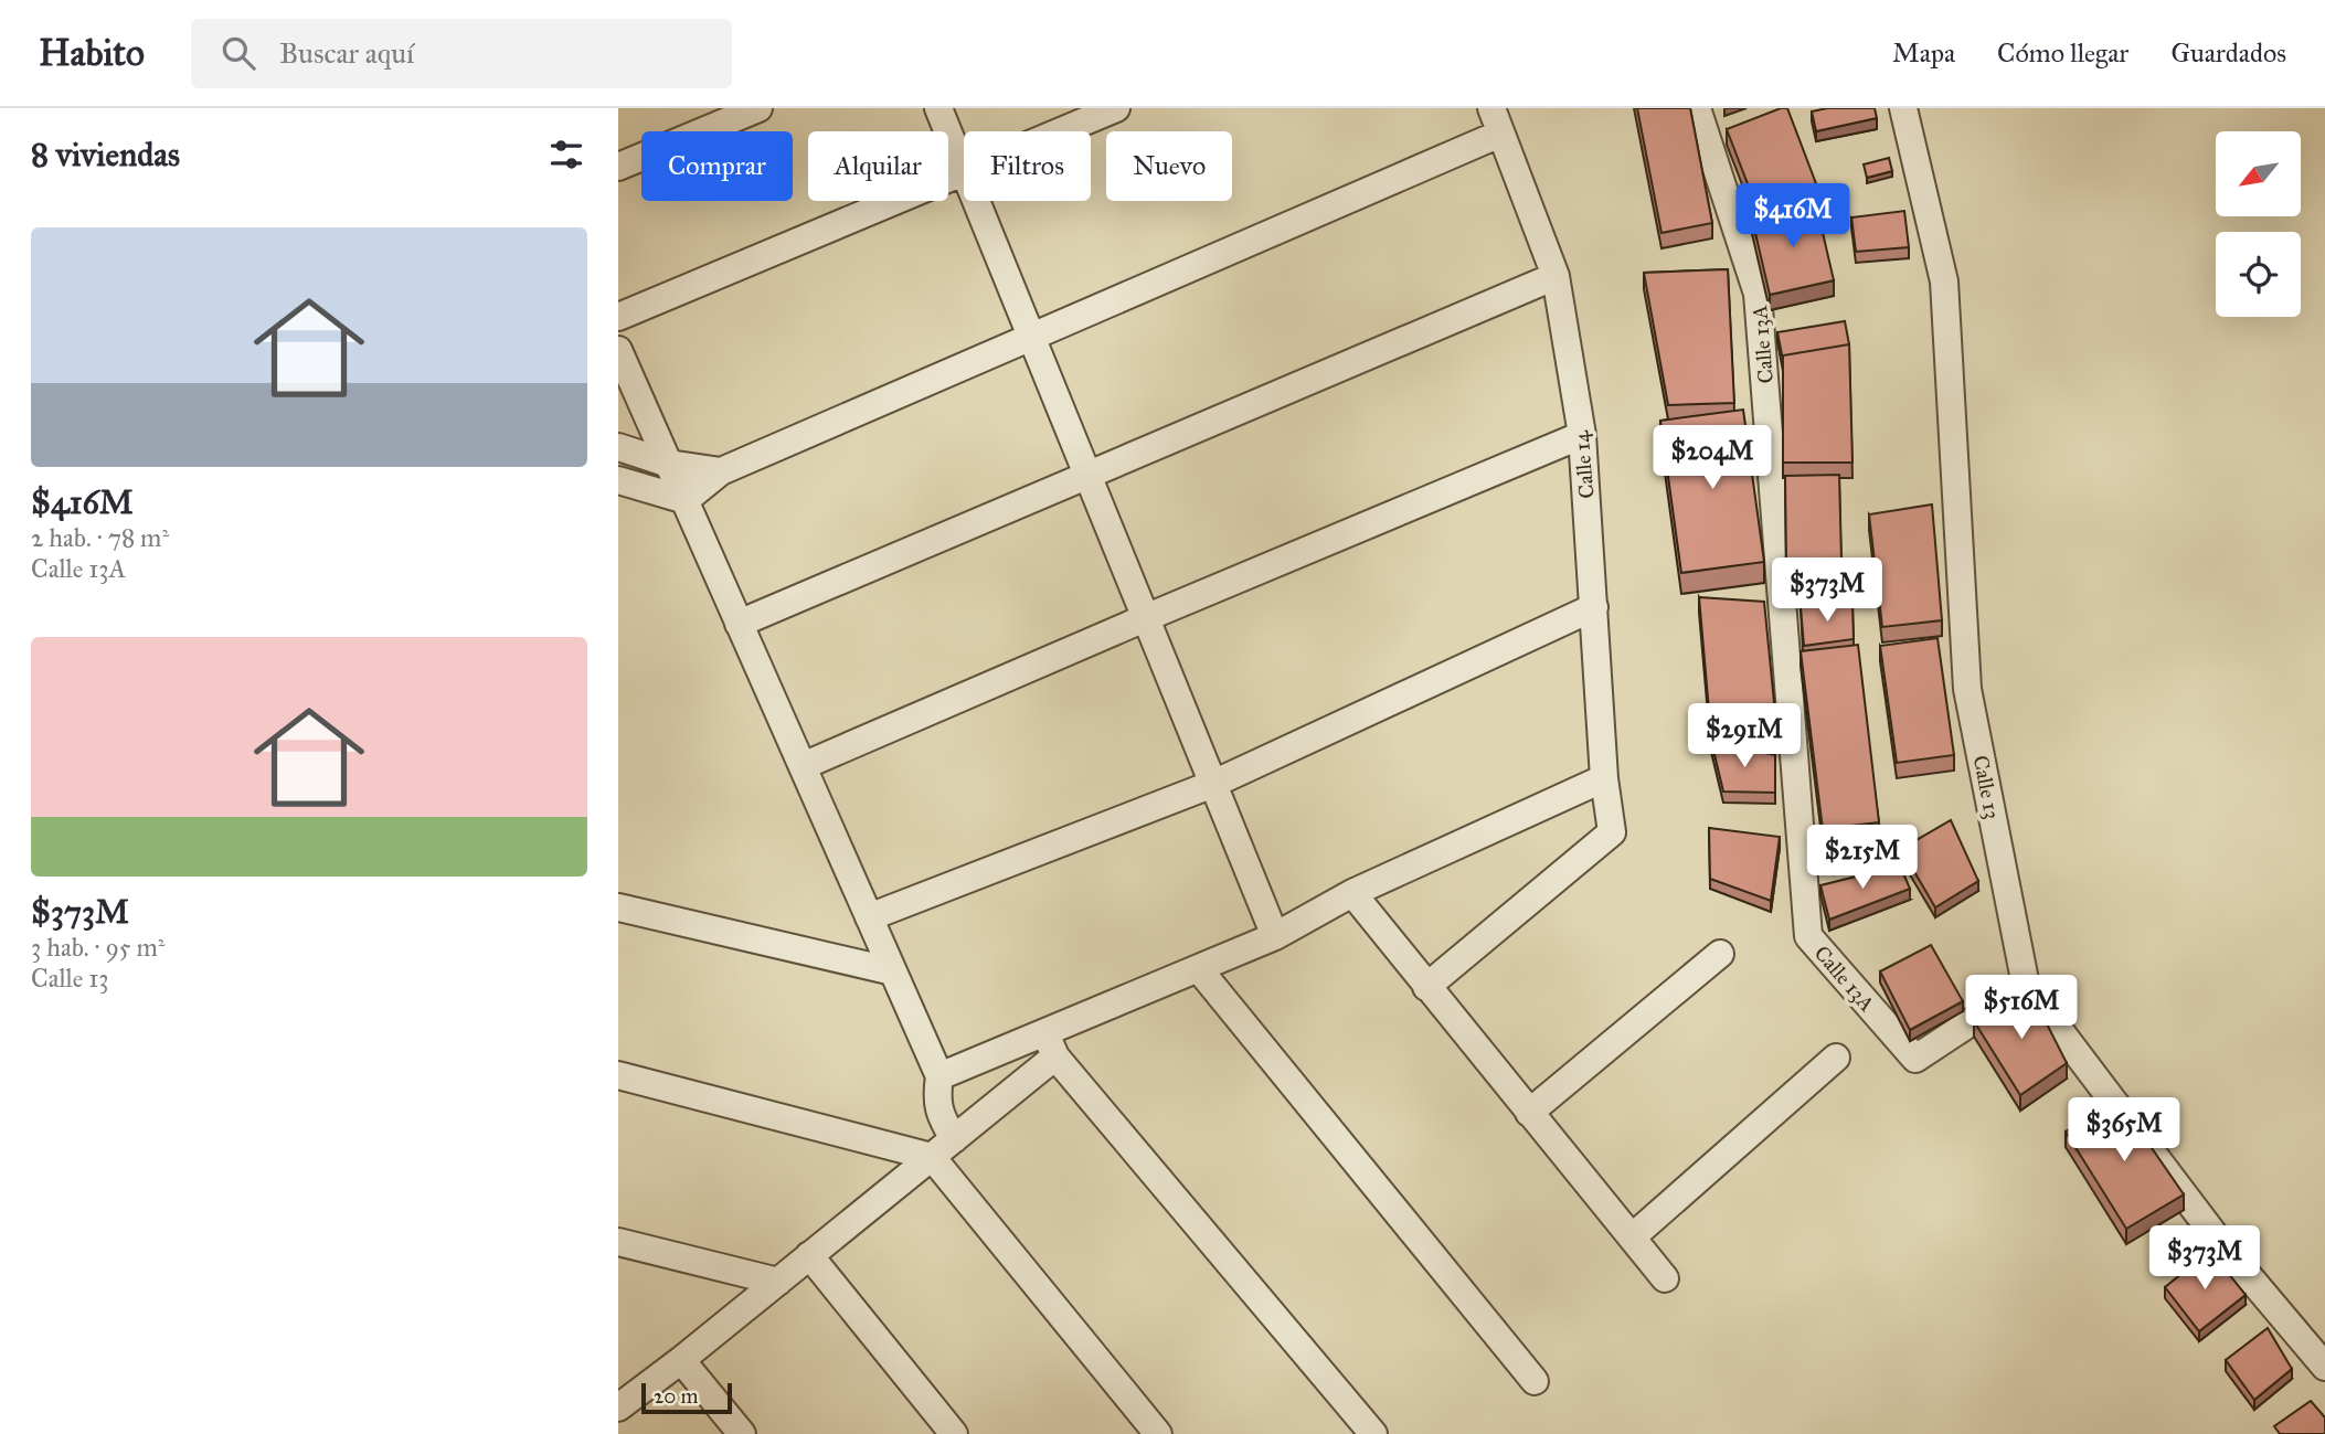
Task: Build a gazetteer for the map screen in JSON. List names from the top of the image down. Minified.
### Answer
{"streets":{"street":["Calle 13A","Calle 14","Calle 13"]},"crossings":[["Calle 13A","Calle 13"]],"scale_bar":"20 m","north":"bottom left","page":{"header":"Habito","search":"Buscar aquí","nav":["Mapa","Cómo llegar","Guardados"],"heading":"8 viviendas","chip":["Comprar","Alquilar","Filtros","Nuevo"],"price":["$416M","$204M","$373M","$291M","$215M","$516M","$365M","$373M"],"list":[{"name":"$416M","note":"2 hab. · 78 m² · Calle 13A"},{"name":"$373M","note":"3 hab. · 95 m² · Calle 13"}],"scale":"20 m"}}
